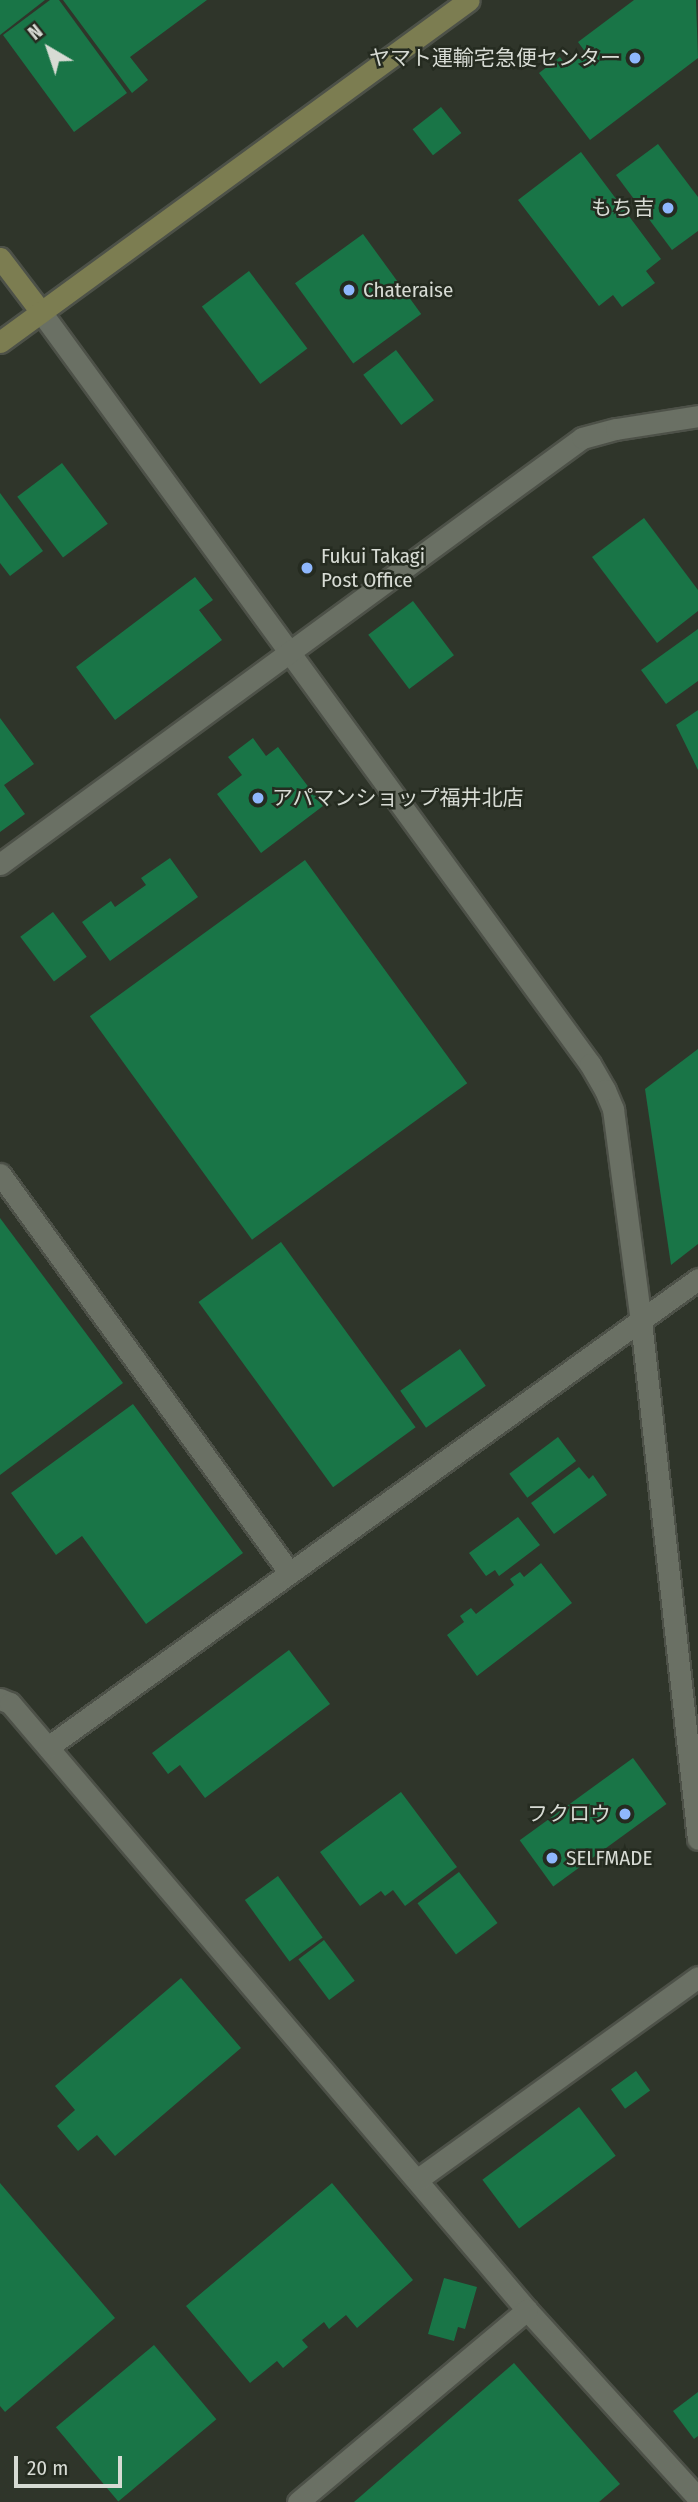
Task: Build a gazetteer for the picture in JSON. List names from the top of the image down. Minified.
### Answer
{"places":["ヤマト運輸宅急便センター","もち吉","Chateraise","Fukui Takagi Post Office","アパマンショップ福井北店","フクロウ","SELFMADE"],"scale_bar":"20 m","north":"top left"}
